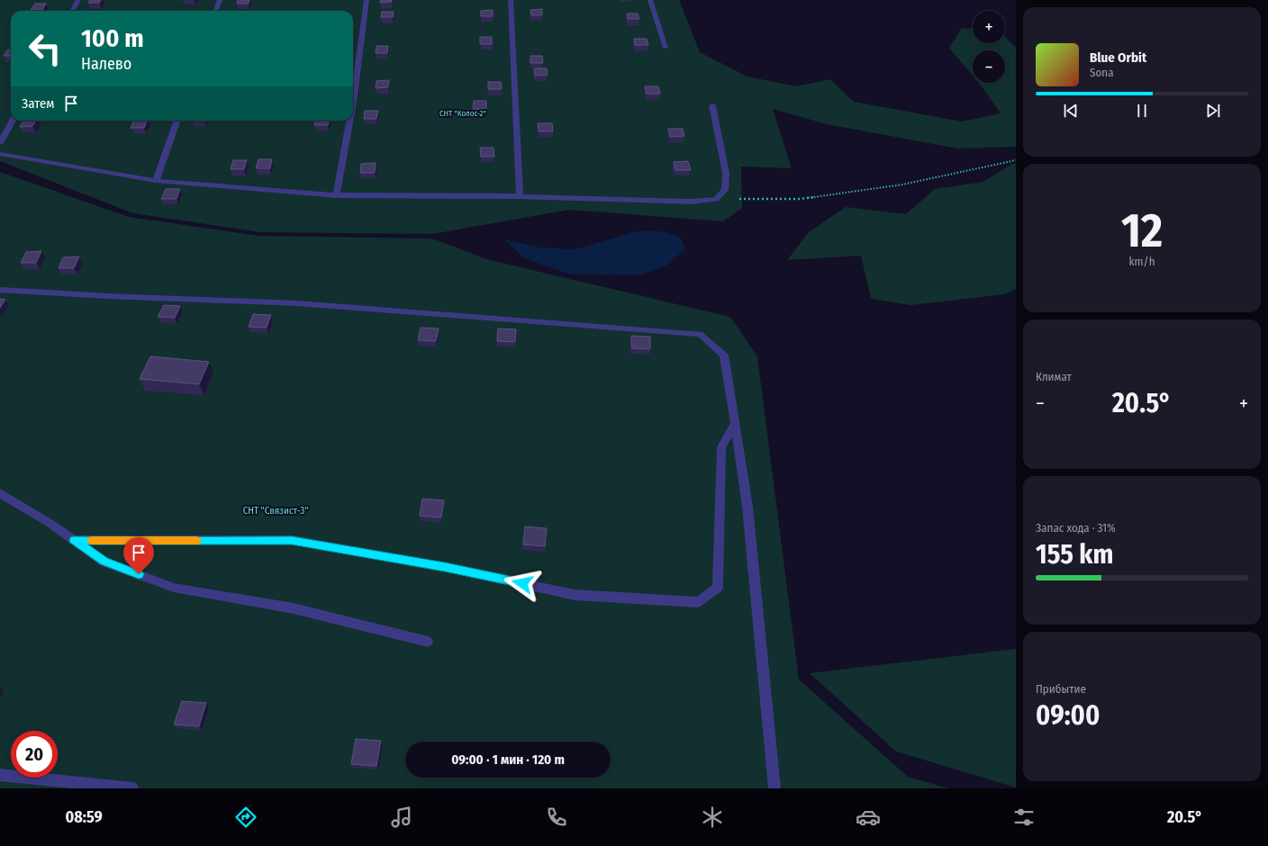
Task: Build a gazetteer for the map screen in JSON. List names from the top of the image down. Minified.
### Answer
{"parks":["СНТ \"Колос-2\"","СНТ \"Связист-3\""],"page":{"map_buttons":["+","−"],"turn":["100 m","Налево"],"song":["Blue Orbit","Sona"],"then":"Затем","tile":[["12","km/h"],"Климат",["Запас хода · 31%","155 km"],["Прибытие","09:00"]],"heat":["−","20.5°","+"],"limit":"20","trip":"09:00 · 1 мин · 120 m","tabs":["08:59","20.5°"]}}
